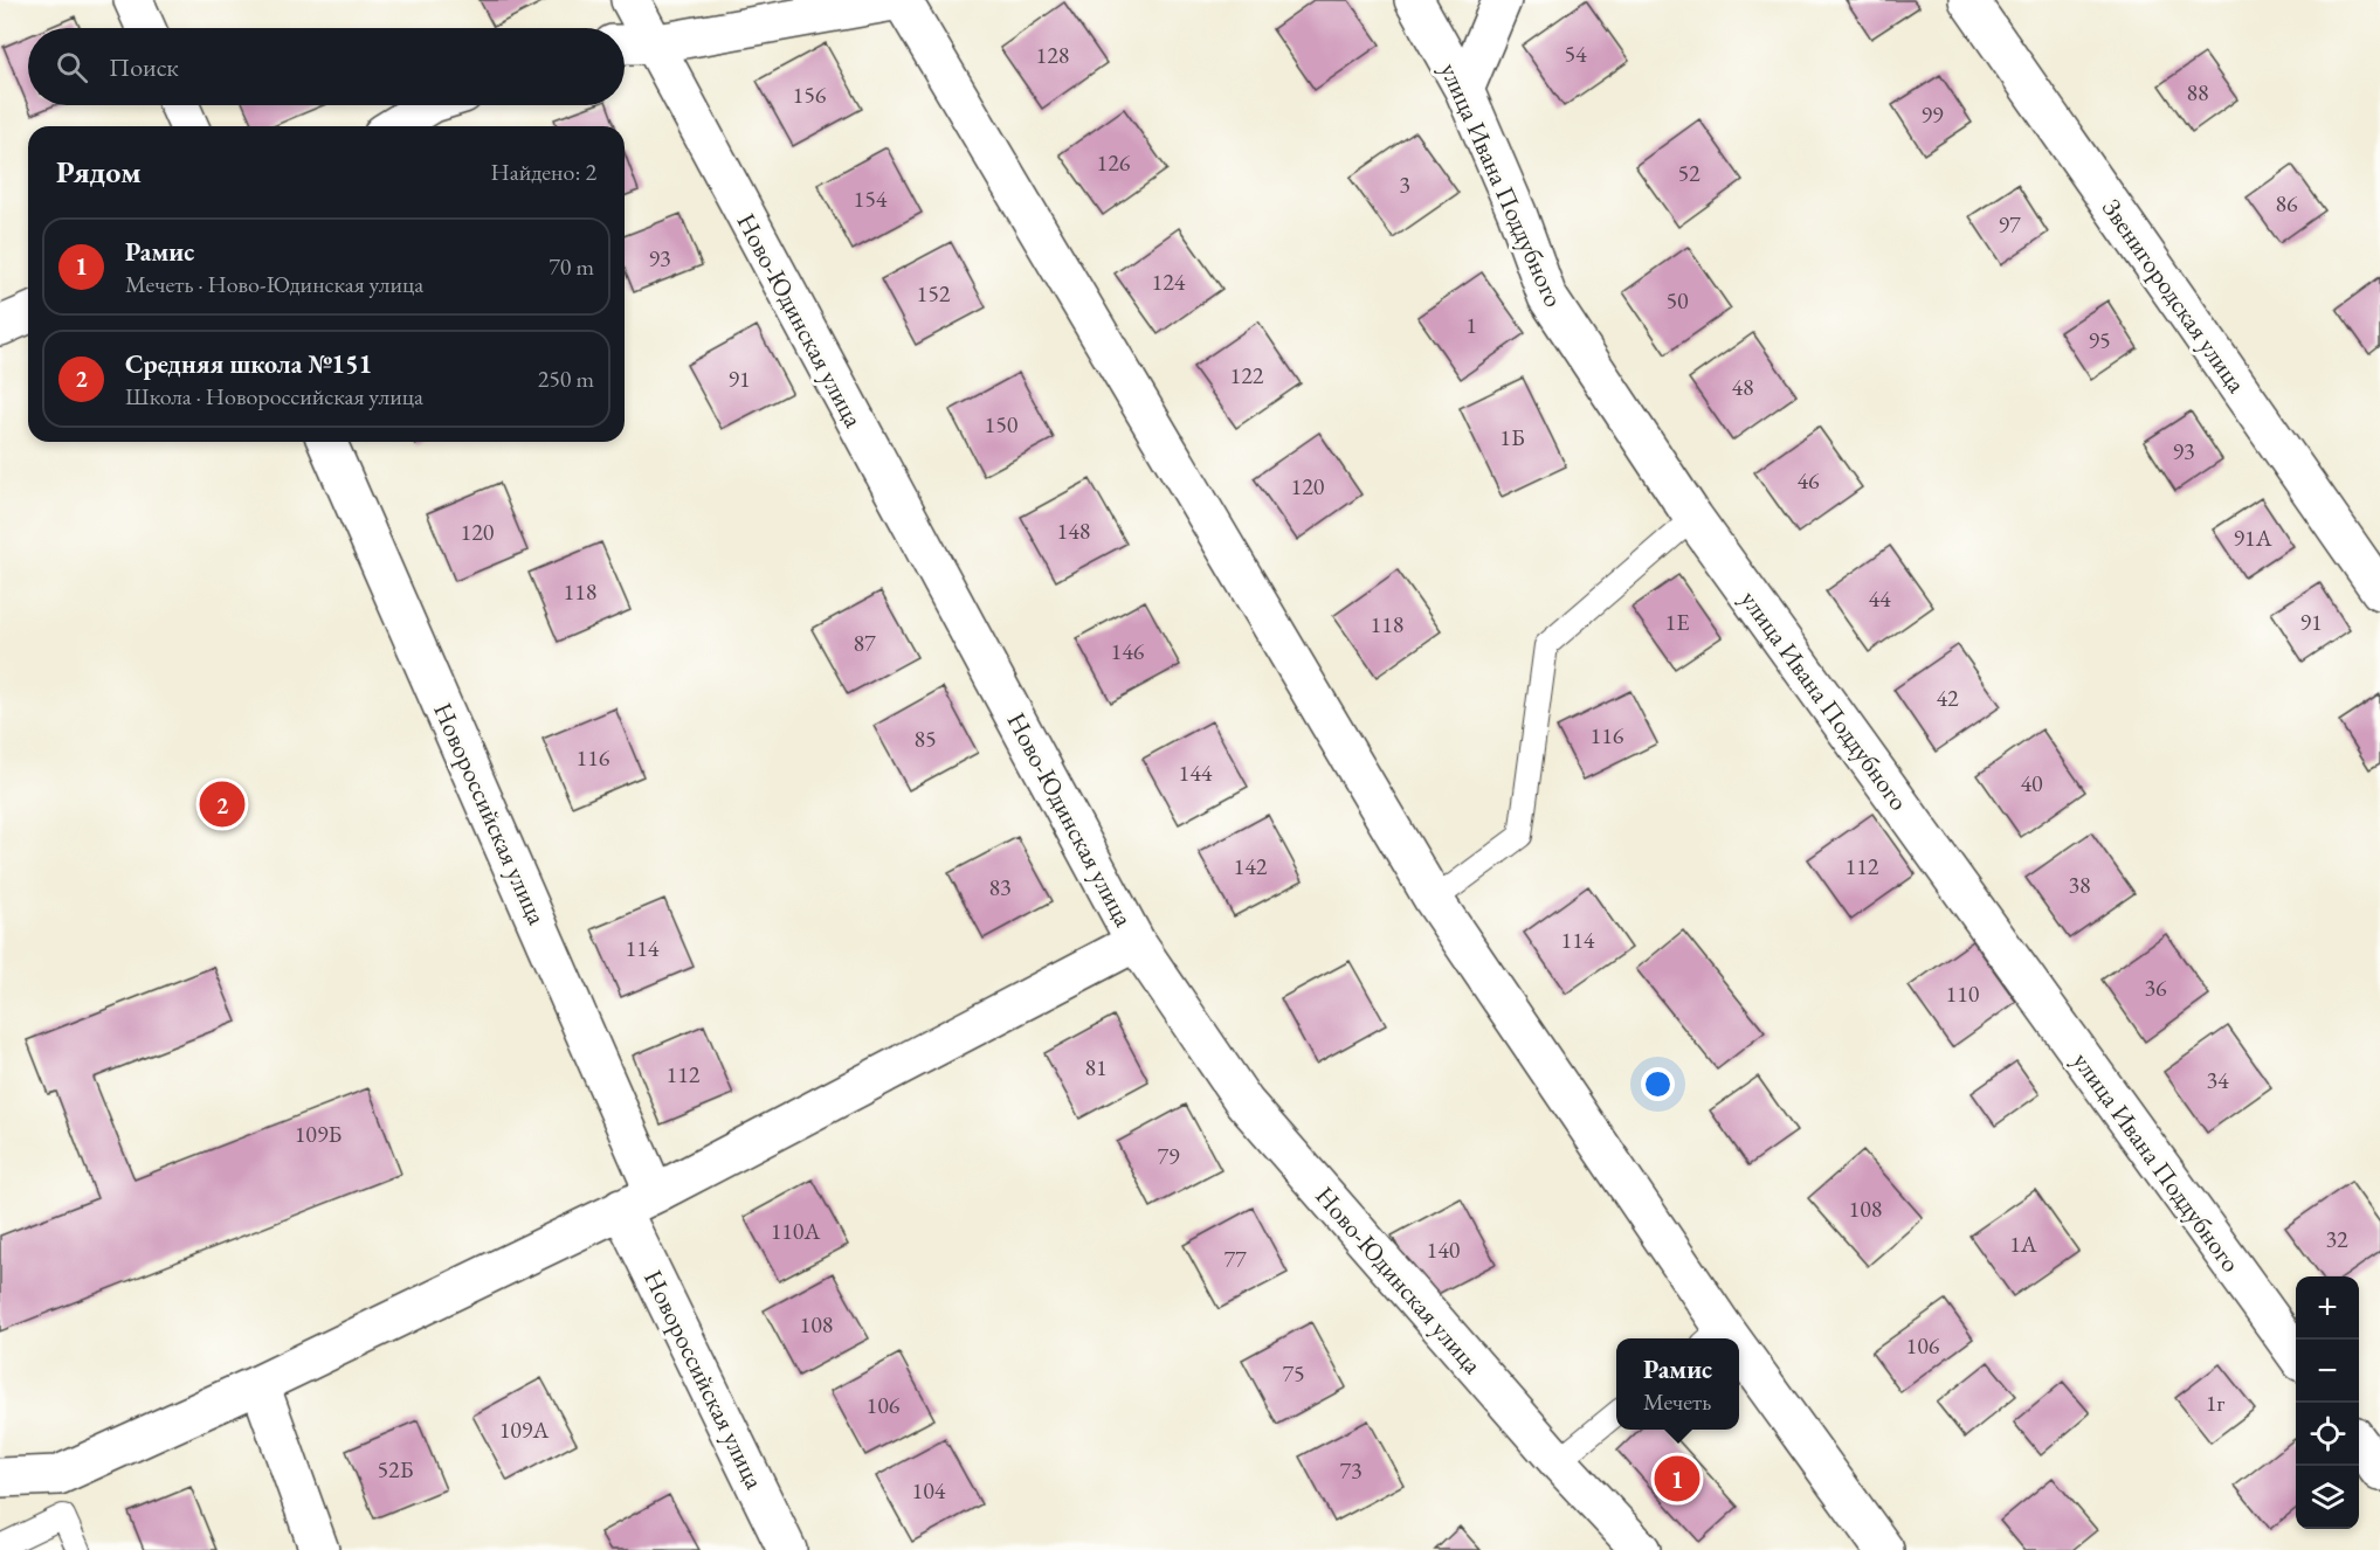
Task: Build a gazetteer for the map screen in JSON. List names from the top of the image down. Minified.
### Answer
{"streets":{"street":["улица Ивана Поддубного","Звенигородская улица","Ново-Юдинская улица","Новороссийская улица"]},"house_numbers":["54","128","88","156","99","126","52","3","154","86","97","93","124","152","50","1","95","122","91","48","150","1Б","93","46","120","148","120","91А","118","44","1Е","91","118","87","146","42","116","85","116","144","40","142","112","38","83","114","114","36","110","81","112","34","109Б","79","108","110А","32","1А","140","77","108","106","75","1г","106","109А","52Б","73","104"],"page":{"search":"Поиск","heading":["Рядом","Найдено: 2"],"list":[{"mark":"1","name":"Рамис","note":"Мечеть · Ново-Юдинская улица","value":"70 m"},{"mark":"2","name":"Средняя школа №151","note":"Школа · Новороссийская улица","value":"250 m"}],"pins":["2","1"],"map_buttons":["+","−"],"popup":["Рамис","Мечеть"]}}
